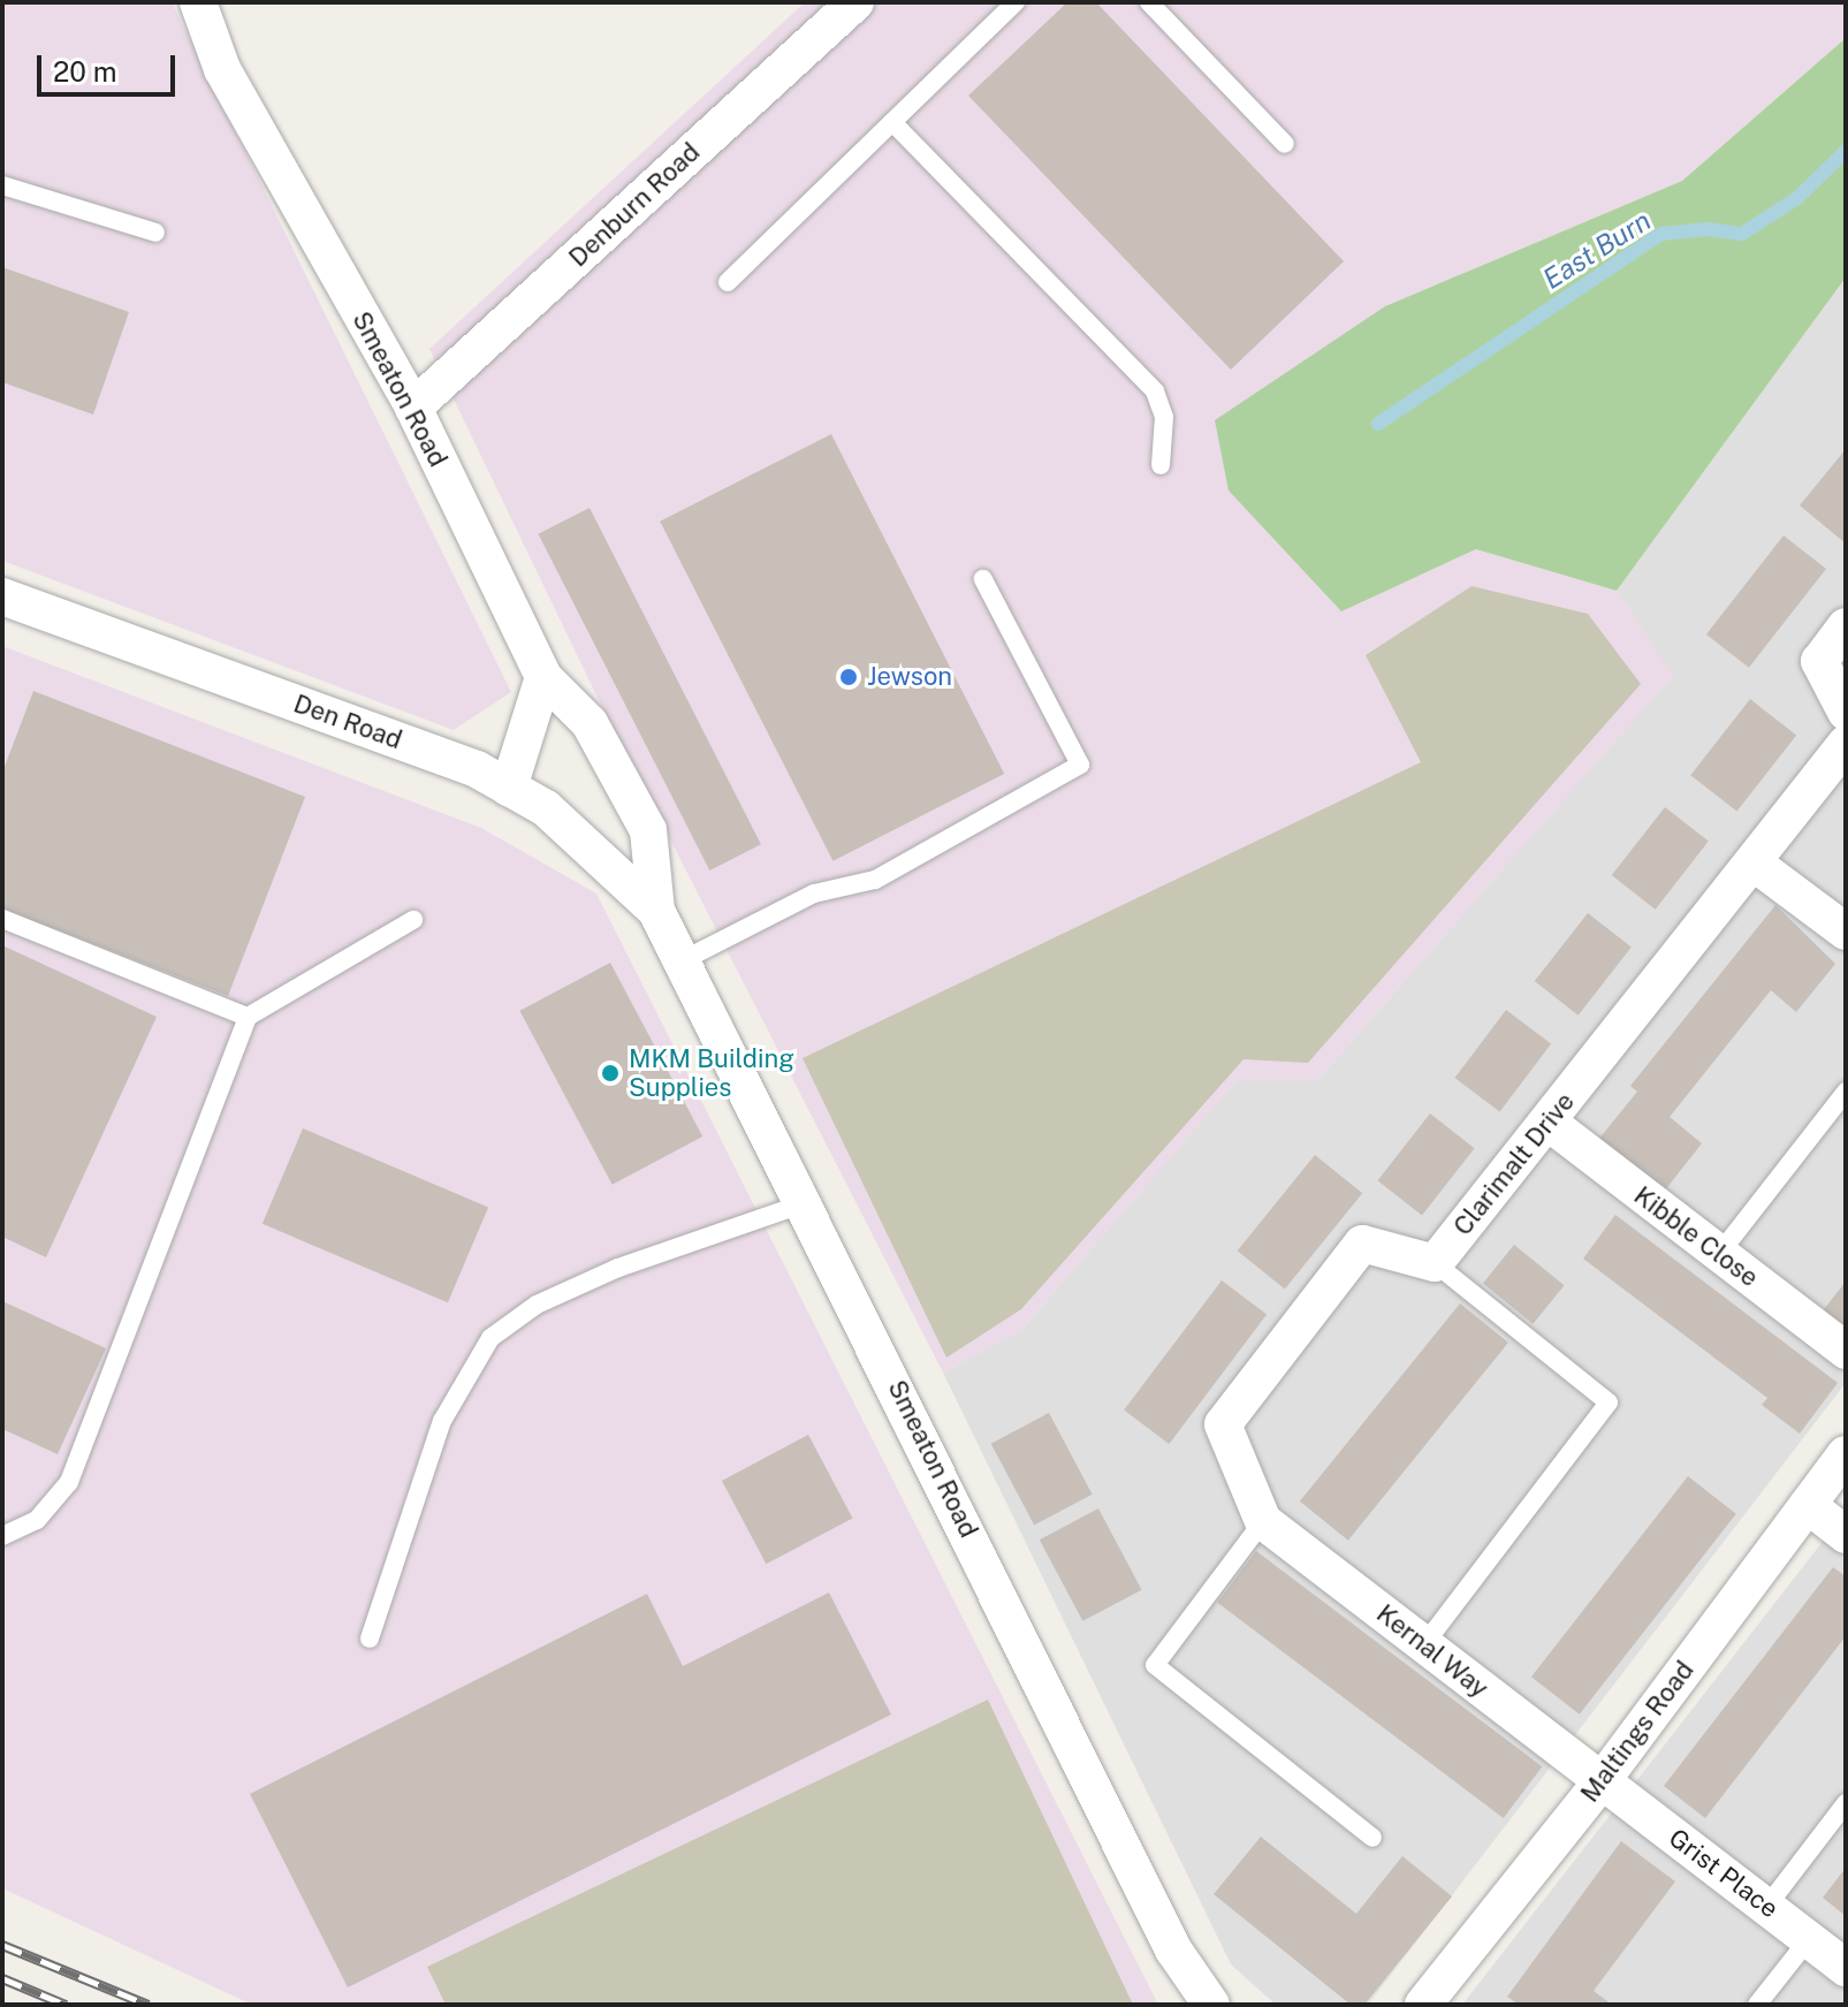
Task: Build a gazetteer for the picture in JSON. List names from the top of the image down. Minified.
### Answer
{"streets":{"street":["Denburn Road","Smeaton Road","Den Road","Clarimalt Drive","Kibble Close","Kernal Way","Maltings Road","Grist Place"]},"crossings":[["Denburn Road","Smeaton Road"],["Smeaton Road","Den Road"],["Clarimalt Drive","Kibble Close"],["Kernal Way","Maltings Road"],["Kernal Way","Grist Place"],["Maltings Road","Grist Place"]],"water":["East Burn"],"places":["Jewson","MKM Building Supplies"],"scale_bar":"20 m"}
